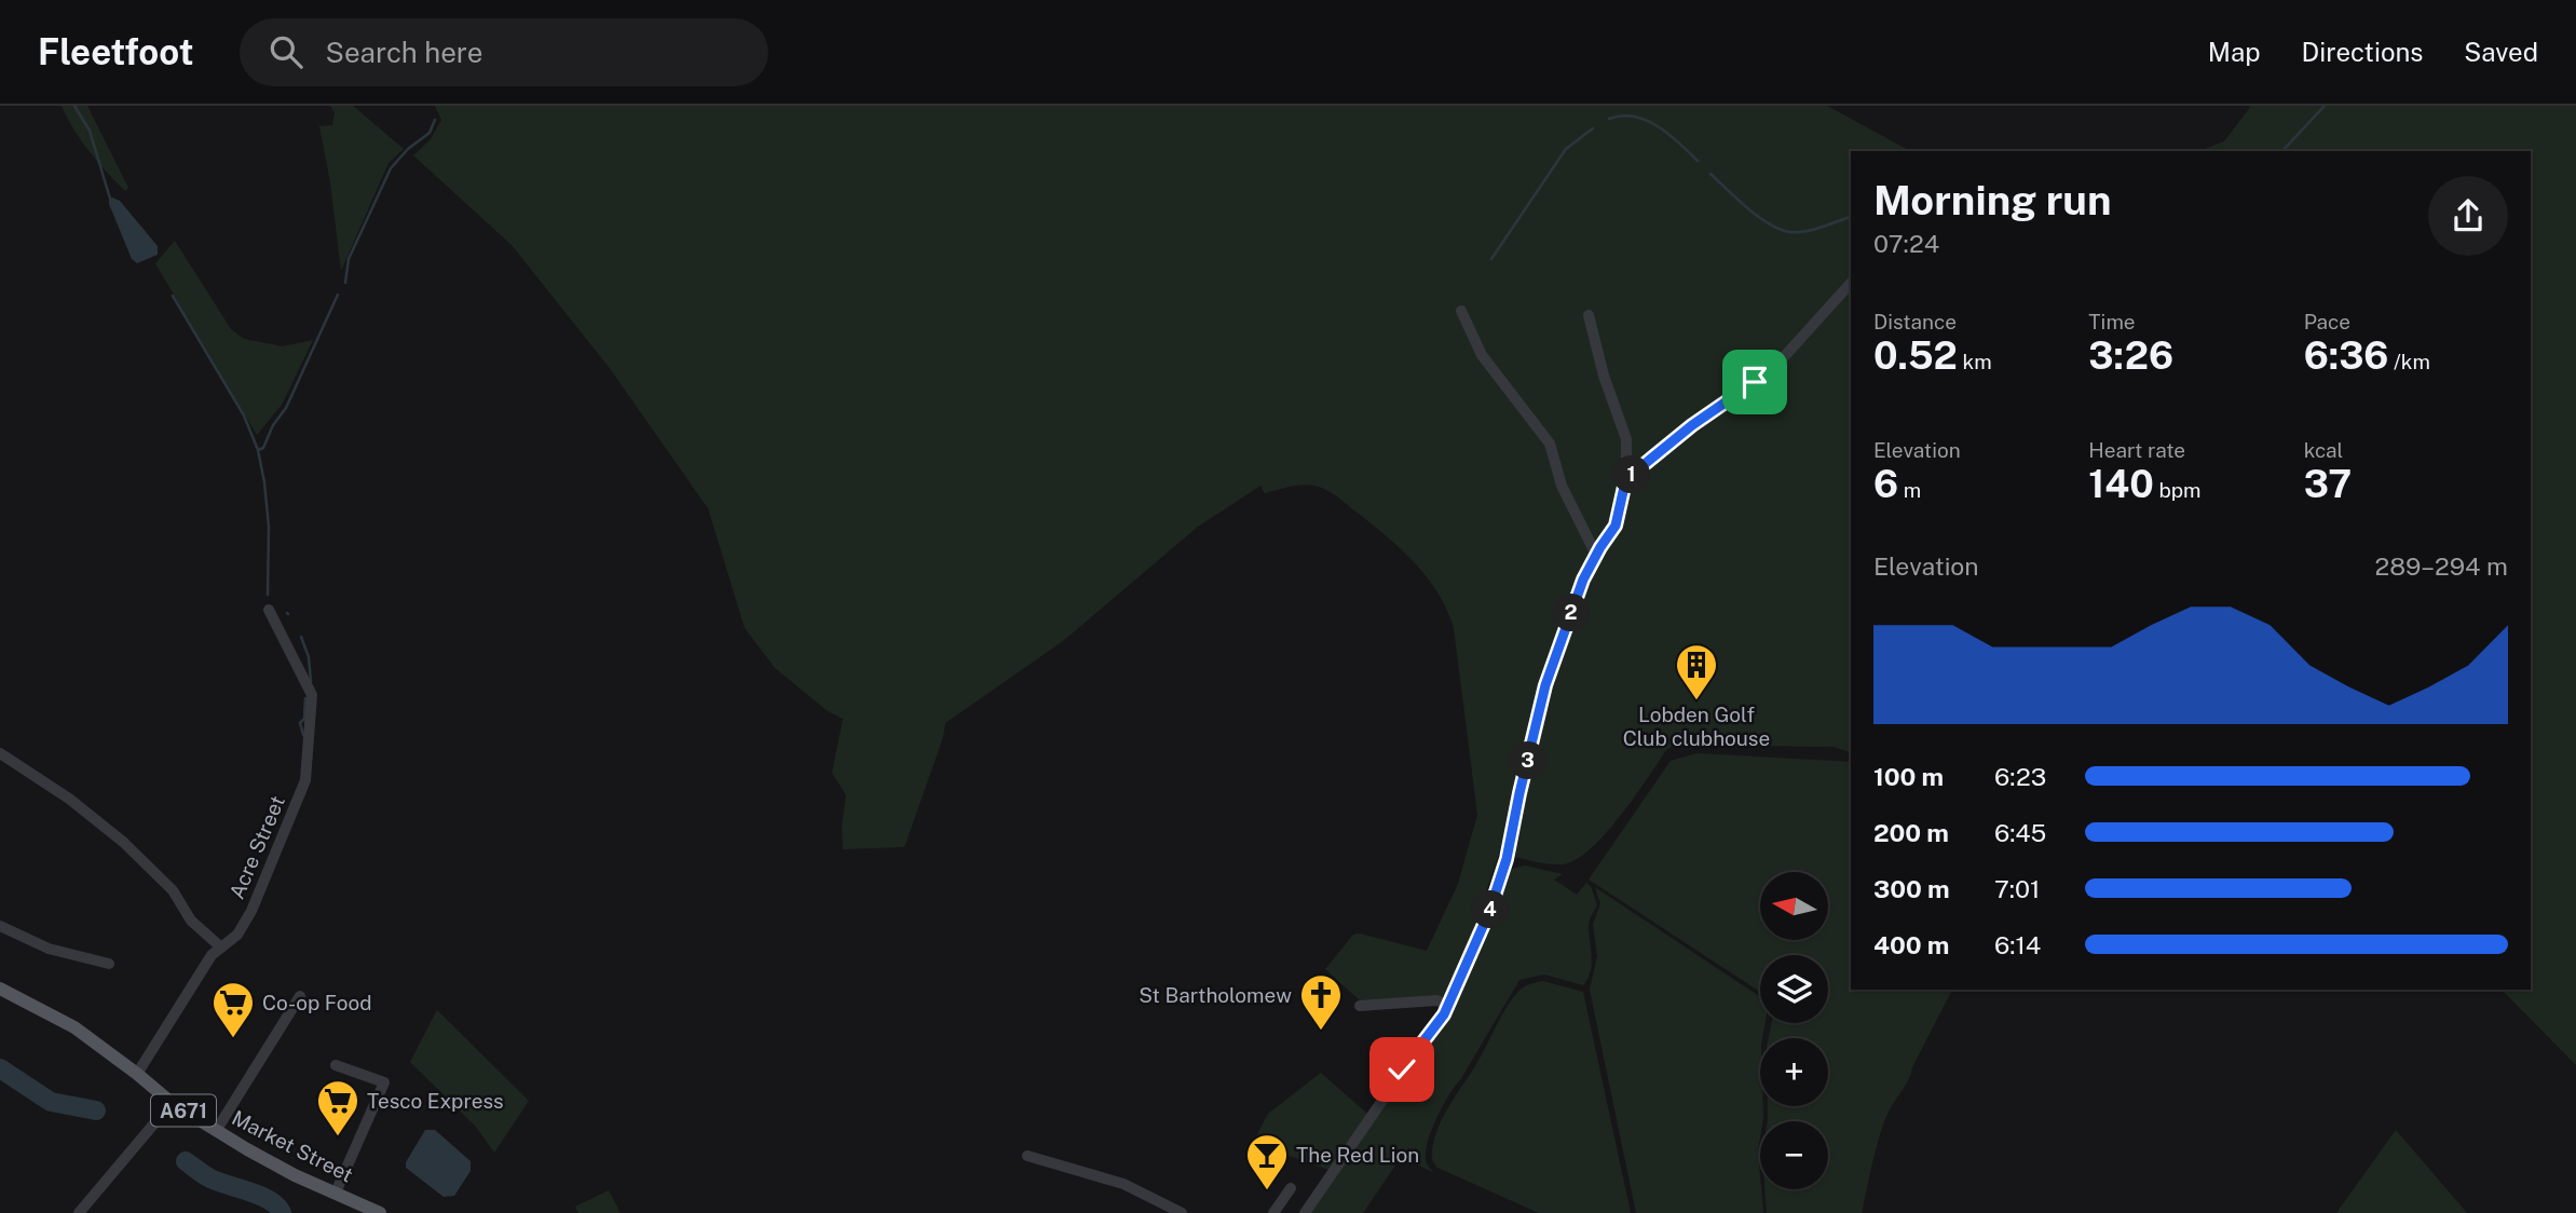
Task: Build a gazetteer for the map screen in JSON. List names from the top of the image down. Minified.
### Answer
{"streets":{"main road":["A671","Market Street"],"street":["Acre Street"]},"crossings":[["Acre Street","Market Street"]],"places":{"building":["Lobden Golf Club clubhouse"],"church":["St Bartholomew"],"supermarket":["Co-op Food","Tesco Express"],"bar":["The Red Lion"]},"north":"left","page":{"header":"Fleetfoot","search":"Search here","nav":["Map","Directions","Saved"],"heading":["Morning run","07:24"],"stats":[["Distance","0.52 km"],["Time","3:26"],["Pace","6:36 /km"],["Elevation","6 m"],["Heart rate","140 bpm"],["kcal","37"]],"pins":["1","2","3","4"],"chart":["Elevation","289–294 m"],"list":[{"name":"100 m","note":"6:23"},{"name":"200 m","note":"6:45"},{"name":"300 m","note":"7:01"},{"name":"400 m","note":"6:14"}],"map_buttons":["+","−"]}}
